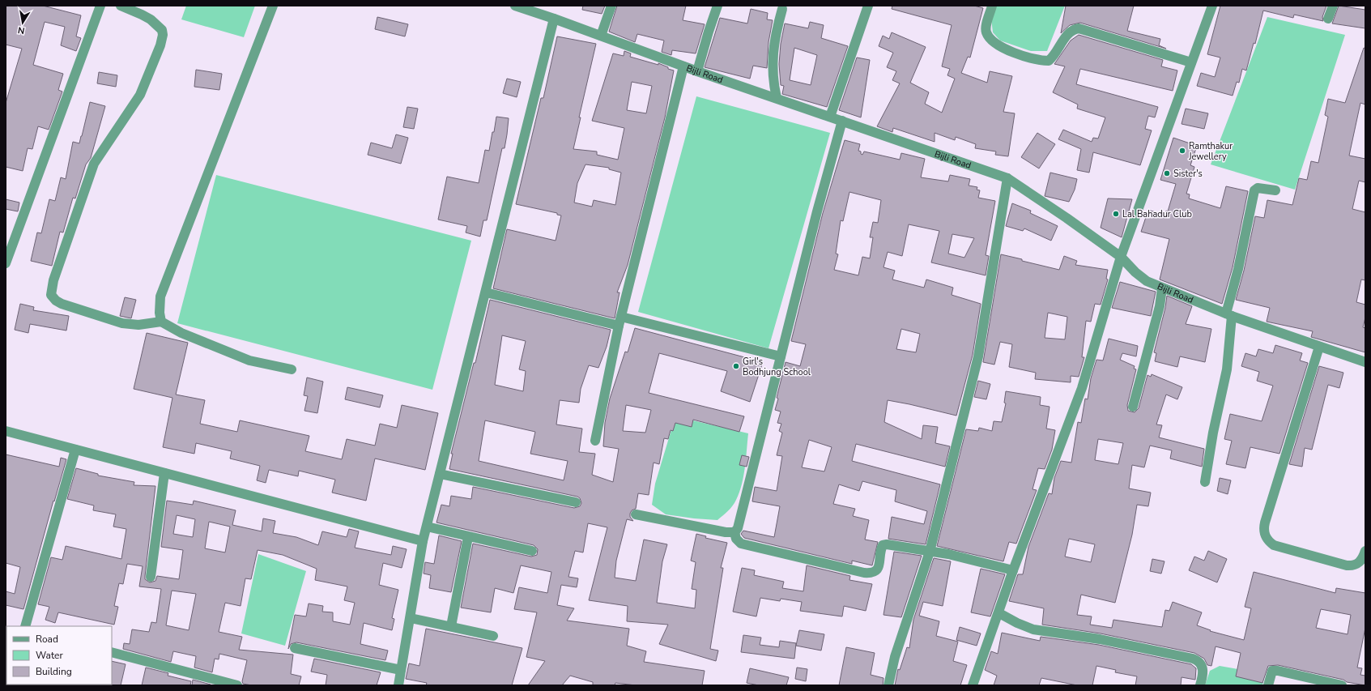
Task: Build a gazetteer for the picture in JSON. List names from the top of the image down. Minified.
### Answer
{"streets":{"street":["Bijli Road"]},"places":["Ramthakur Jewellery","Sister's","Lal Bahadur Club","Girl's Bodhjung School"],"legend":["Road","Water","Building"],"north":"bottom"}
